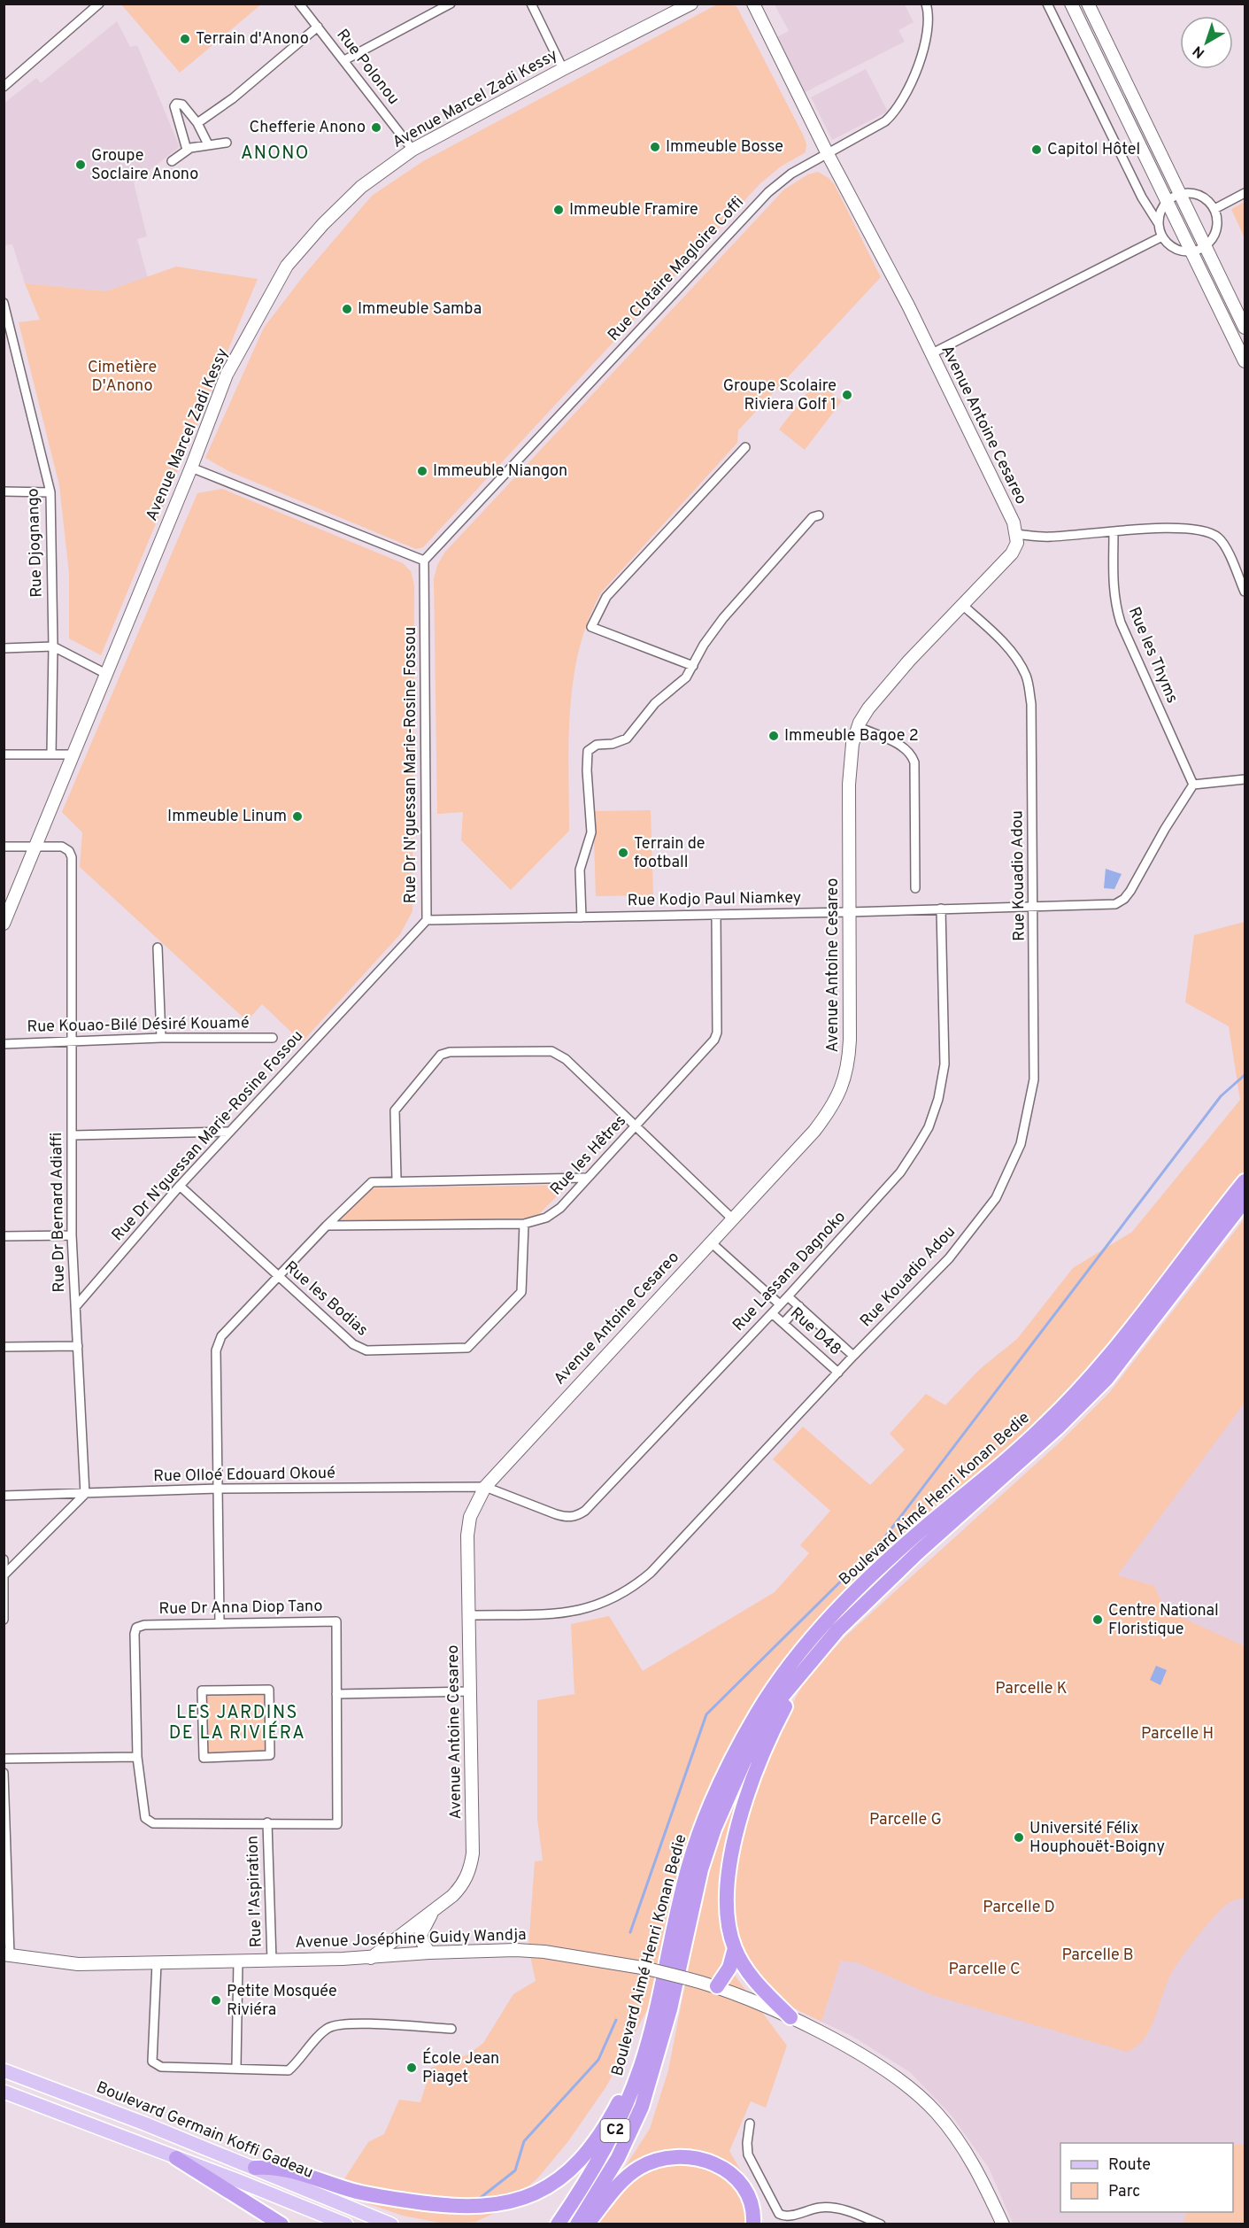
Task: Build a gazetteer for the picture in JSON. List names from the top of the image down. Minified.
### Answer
{"streets":{"highway":["Boulevard Aimé Henri Konan Bedie","C2"],"main road":["Boulevard Germain Koffi Gadeau"],"street":["Rue Polonou","Avenue Marcel Zadi Kessy","Rue Clotaire Magloire Coffi","Avenue Antoine Cesareo","Rue Djognango","Rue les Thyms","Rue Dr N'guessan Marie-Rosine Fossou","Rue Kouadio Adou","Rue Kodjo Paul Niamkey","Rue Kouao-Bilé Désiré Kouamé","Rue les Hêtres","Rue Dr Bernard Adiaffi","Rue Lassana Dagnoko","Rue les Bodias","Rue D48","Rue Olloé Edouard Okoué","Rue Dr Anna Diop Tano","Rue l'Aspiration","Avenue Joséphine Guidy Wandja"]},"crossings":[["Rue Polonou","Avenue Marcel Zadi Kessy"],["Avenue Marcel Zadi Kessy","Rue Dr Bernard Adiaffi"],["Rue Clotaire Magloire Coffi","Avenue Antoine Cesareo"],["Rue Clotaire Magloire Coffi","Rue Dr N'guessan Marie-Rosine Fossou"],["Avenue Antoine Cesareo","Rue Kouadio Adou"],["Avenue Antoine Cesareo","Rue Kodjo Paul Niamkey"],["Avenue Antoine Cesareo","Rue Lassana Dagnoko"],["Avenue Antoine Cesareo","Rue D48"],["Avenue Antoine Cesareo","Rue Olloé Edouard Okoué"],["Avenue Antoine Cesareo","Avenue Joséphine Guidy Wandja"],["Rue les Thyms","Rue Kodjo Paul Niamkey"],["Rue Dr N'guessan Marie-Rosine Fossou","Rue Kodjo Paul Niamkey"],["Rue Dr N'guessan Marie-Rosine Fossou","Rue Dr Bernard Adiaffi"],["Rue Dr N'guessan Marie-Rosine Fossou","Rue les Bodias"],["Rue Kouadio Adou","Rue Kodjo Paul Niamkey"],["Rue Kouadio Adou","Rue D48"],["Rue Kodjo Paul Niamkey","Rue les Hêtres"],["Rue Kodjo Paul Niamkey","Rue Lassana Dagnoko"],["Rue Kouao-Bilé Désiré Kouamé","Rue Dr Bernard Adiaffi"],["Rue les Hêtres","Rue les Bodias"],["Rue Dr Bernard Adiaffi","Rue Olloé Edouard Okoué"],["Rue Lassana Dagnoko","Rue D48"],["Rue Lassana Dagnoko","Rue Olloé Edouard Okoué"],["Rue Dr Anna Diop Tano","Rue l'Aspiration"],["Rue l'Aspiration","Avenue Joséphine Guidy Wandja"]],"districts":["ANONO","LES JARDINS DE LA RIVIÉRA"],"parks":["Cimetière D'Anono","Parcelle K","Parcelle H","Parcelle G","Parcelle D","Parcelle B","Parcelle C"],"places":["Terrain d'Anono","Chefferie Anono","Immeuble Bosse","Capitol Hôtel","Groupe Soclaire Anono","Immeuble Framire","Immeuble Samba","Groupe Scolaire Riviera Golf 1","Immeuble Niangon","Immeuble Bagoe 2","Immeuble Linum","Terrain de football","Centre National Floristique","Université Félix Houphouët-Boigny","Petite Mosquée Riviéra","École Jean Piaget"],"legend":["Route","Parc"],"north":"bottom left"}
